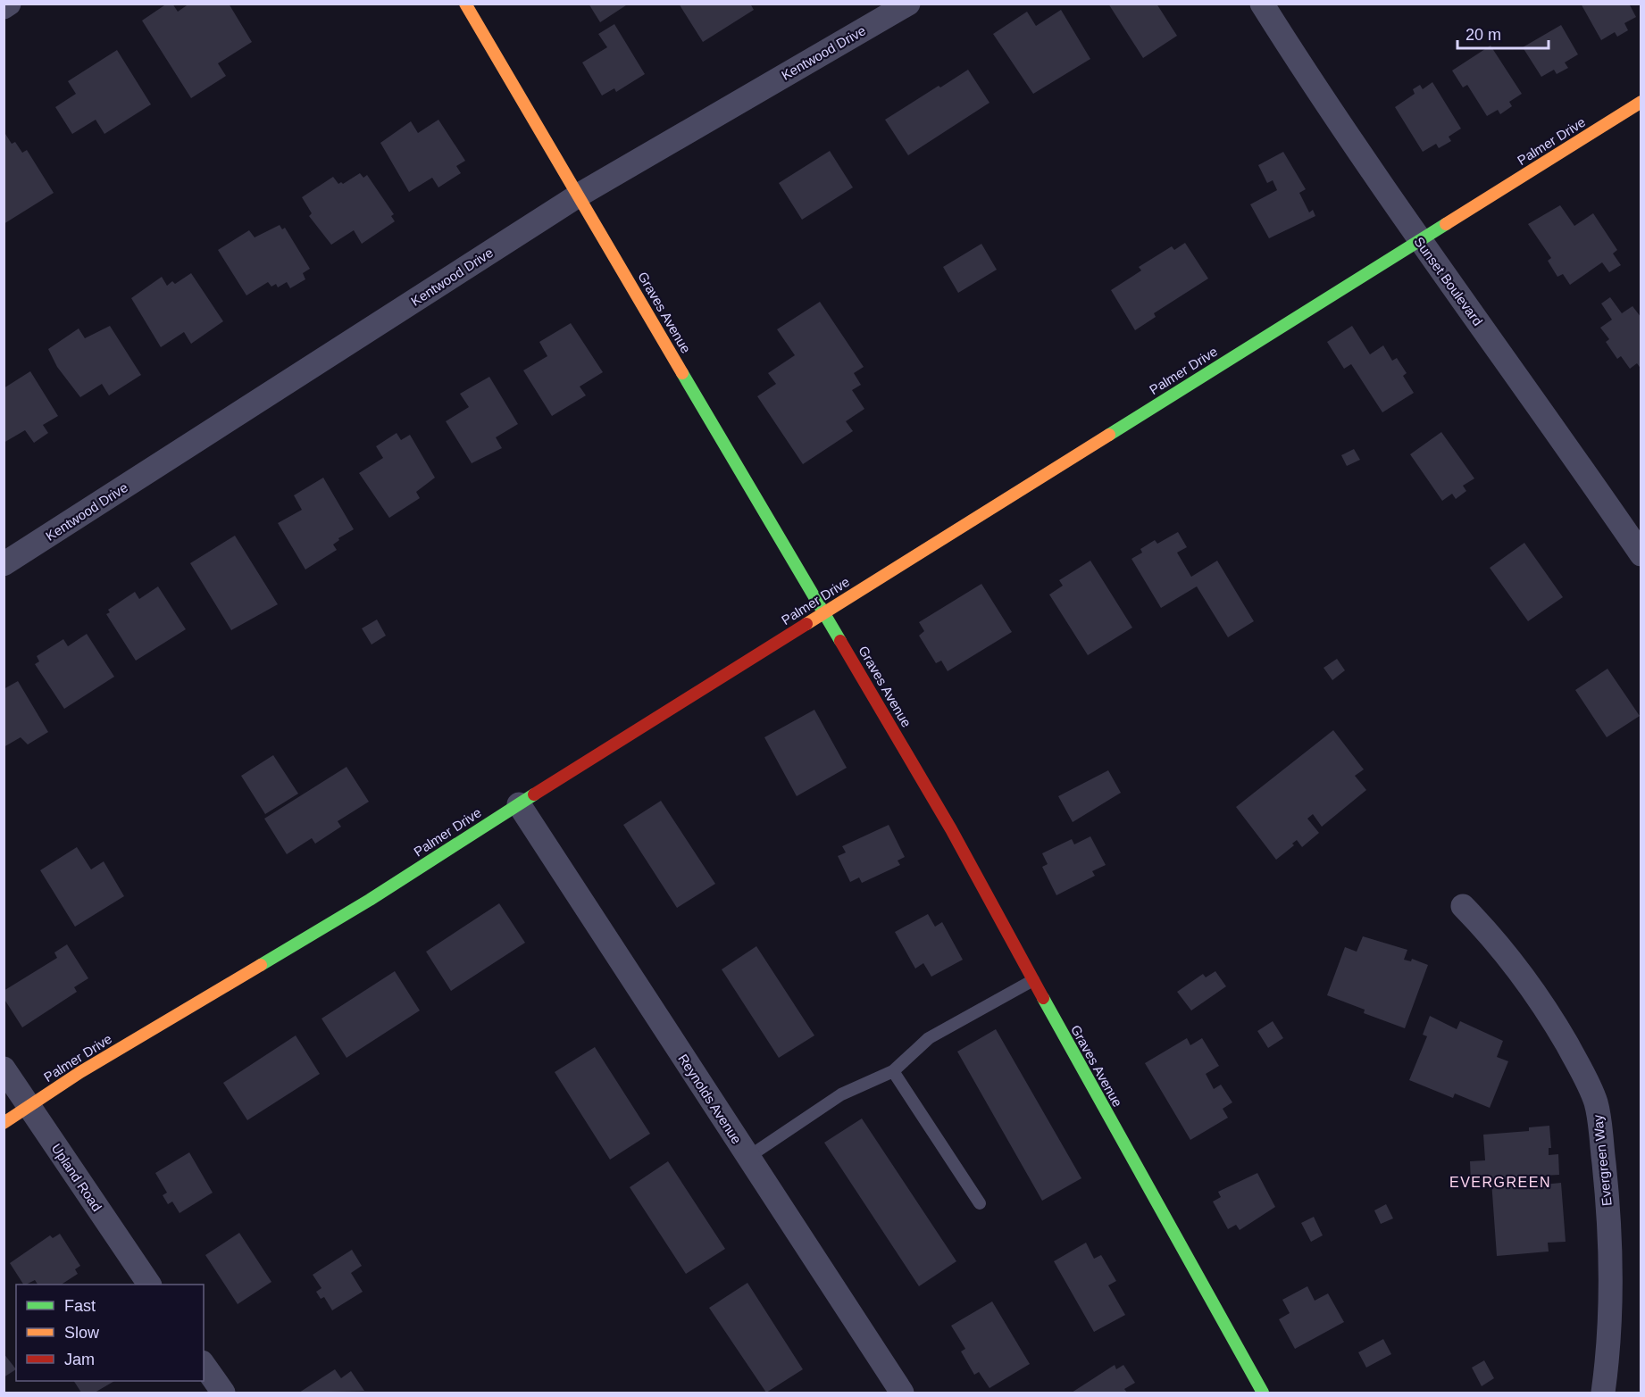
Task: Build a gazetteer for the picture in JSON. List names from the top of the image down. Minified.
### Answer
{"streets":{"street":["Kentwood Drive","Palmer Drive","Sunset Boulevard","Graves Avenue","Reynolds Avenue","Evergreen Way","Upland Road"]},"crossings":[["Kentwood Drive","Graves Avenue"],["Palmer Drive","Sunset Boulevard"],["Palmer Drive","Graves Avenue"],["Palmer Drive","Reynolds Avenue"],["Palmer Drive","Upland Road"]],"districts":["EVERGREEN"],"legend":["Fast","Slow","Jam"],"scale_bar":"20 m"}
